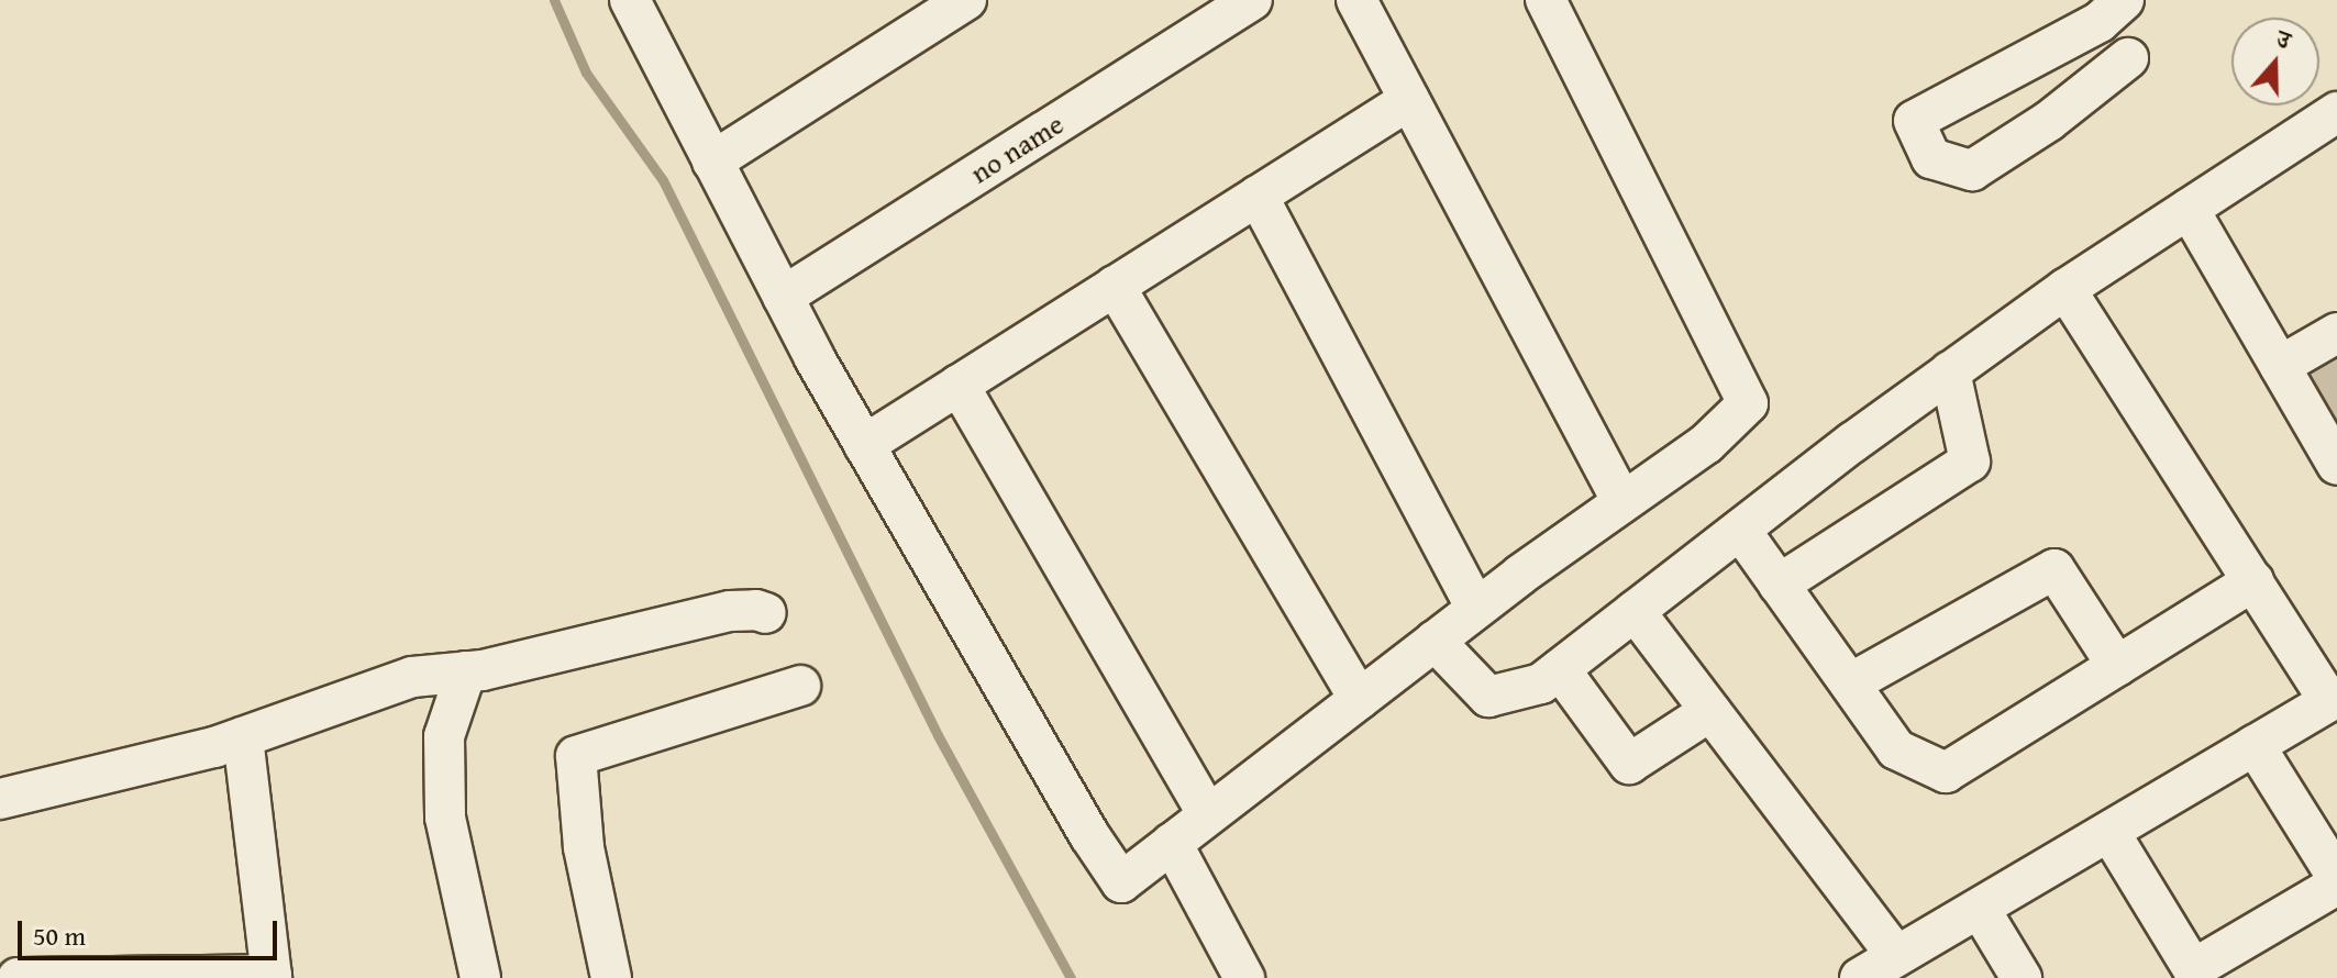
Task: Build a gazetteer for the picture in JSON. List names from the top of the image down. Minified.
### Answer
{"streets":{"street":["no name"]},"scale_bar":"50 m","north":"top"}
